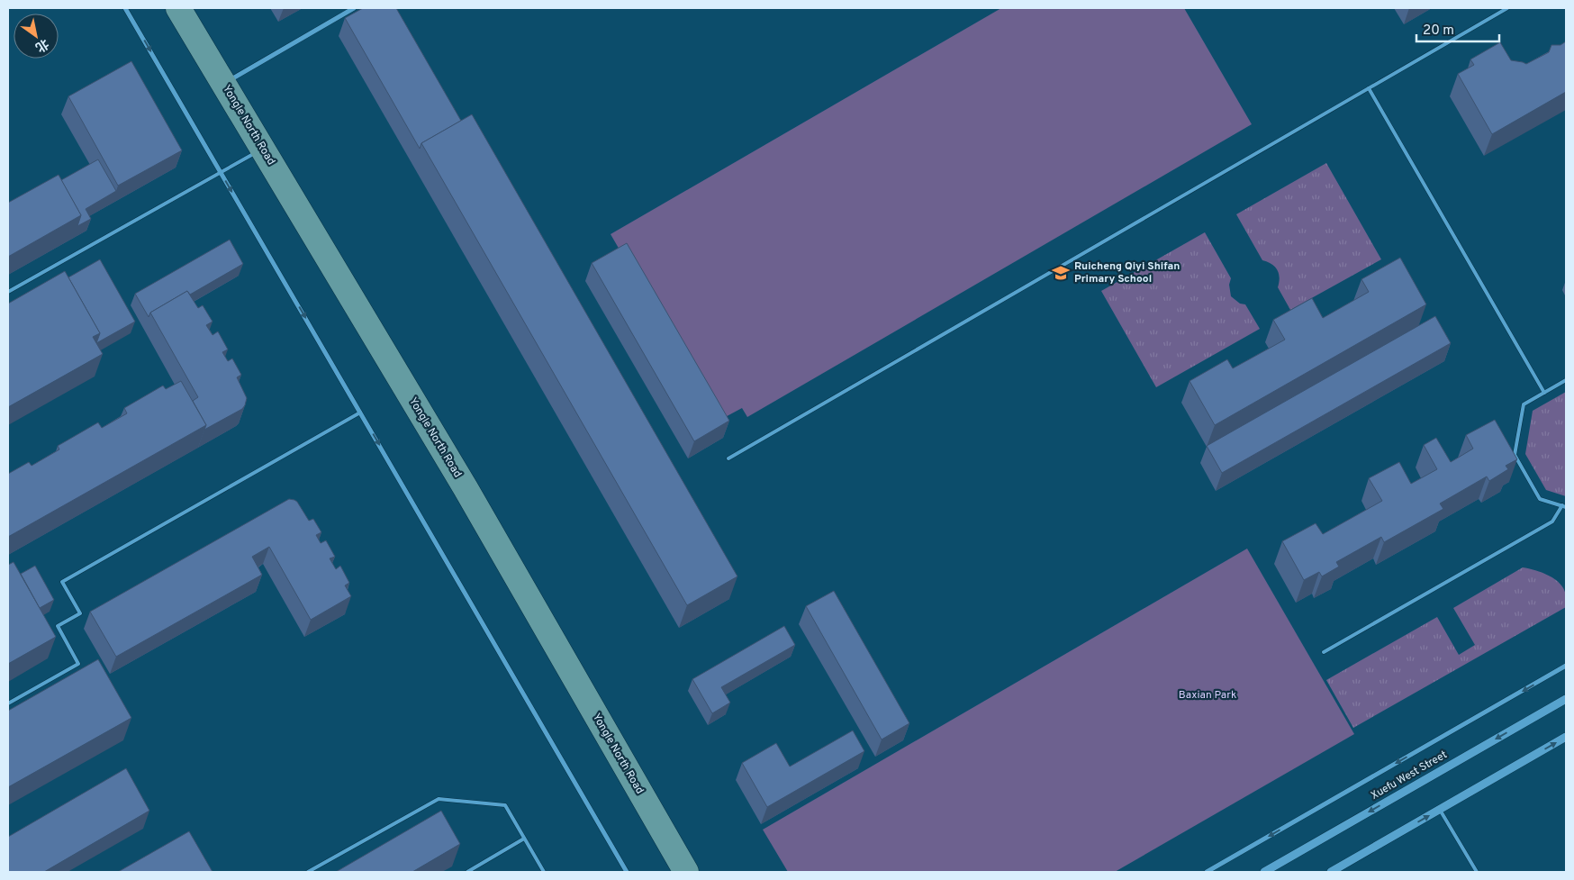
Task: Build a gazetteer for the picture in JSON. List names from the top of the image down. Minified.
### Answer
{"streets":{"main road":["Yongle North Road"],"street":["Xuefu West Street"]},"parks":["Baxian Park"],"places":{"school or university":["Ruicheng Qiyi Shifan Primary School"]},"scale_bar":"20 m","north":"bottom right"}
